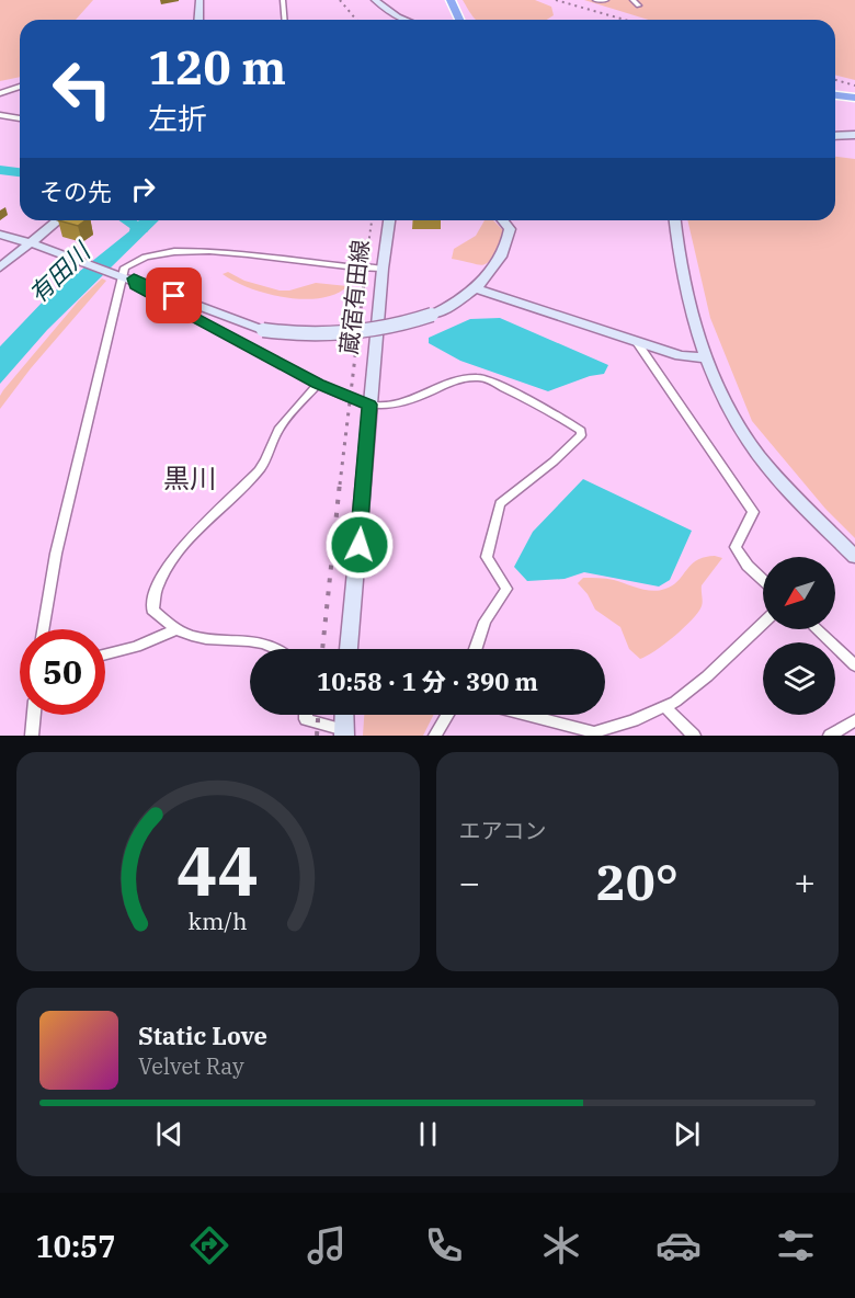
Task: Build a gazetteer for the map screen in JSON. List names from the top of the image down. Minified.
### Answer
{"streets":{"street":["蔵宿有田線"]},"districts":["黒川"],"water":["有田川"],"north":"bottom left","page":{"turn":["120 m","左折"],"then":"その先","limit":"50","trip":"10:58 · 1 分 · 390 m","tile":"エアコン","heat":["−","20°","+"],"song":["Static Love","Velvet Ray"],"tabs":"10:57","gauge":["44","km/h"]}}
